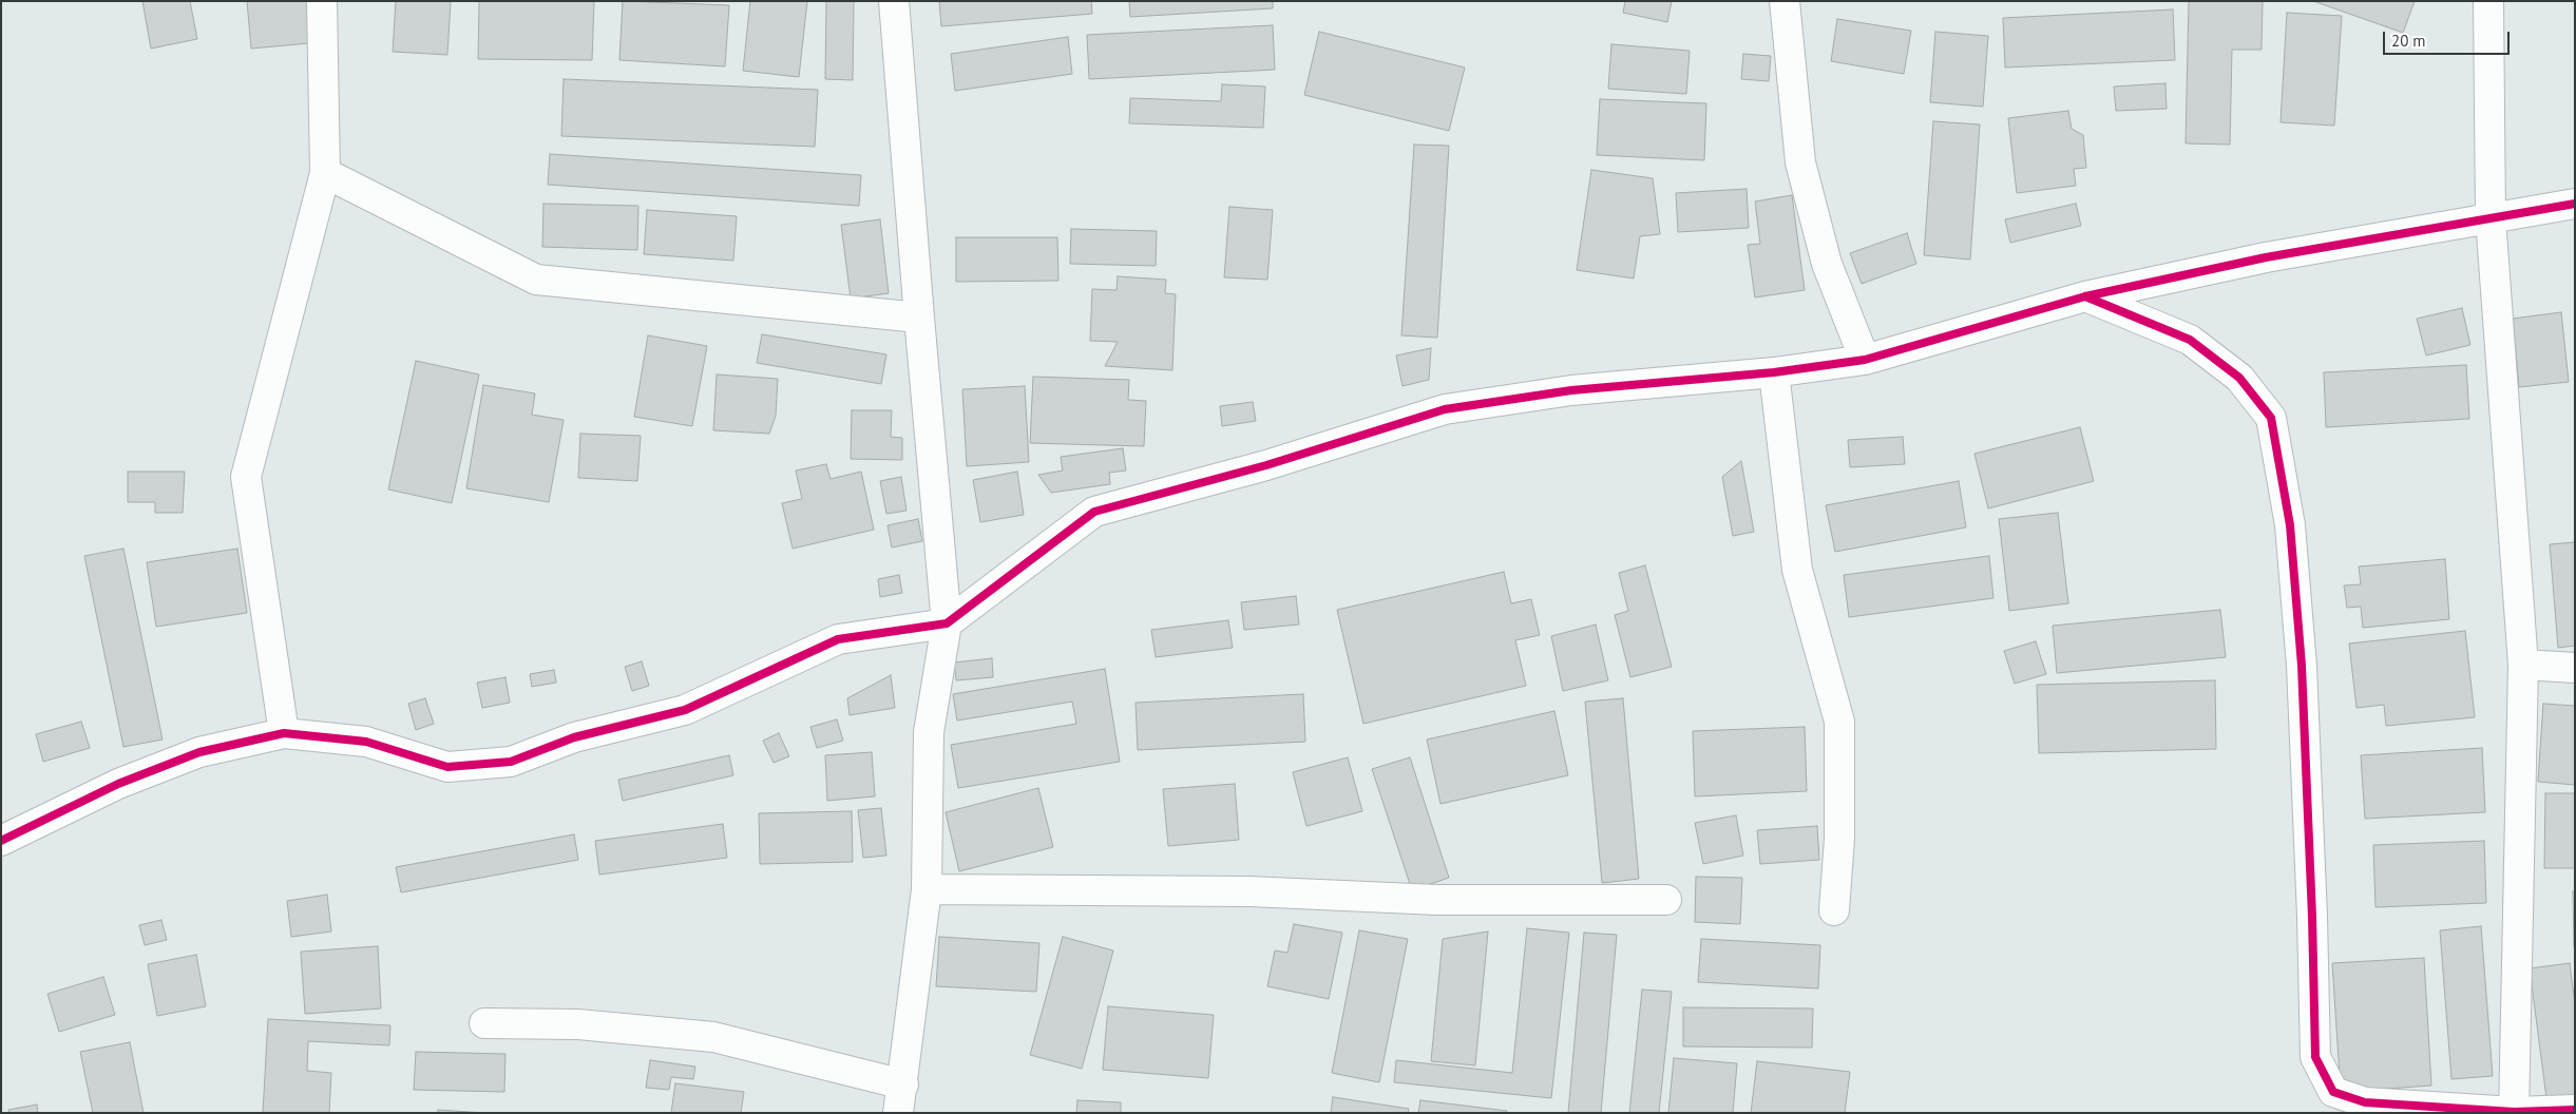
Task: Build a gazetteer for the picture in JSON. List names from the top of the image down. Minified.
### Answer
{"scale_bar":"20 m"}
